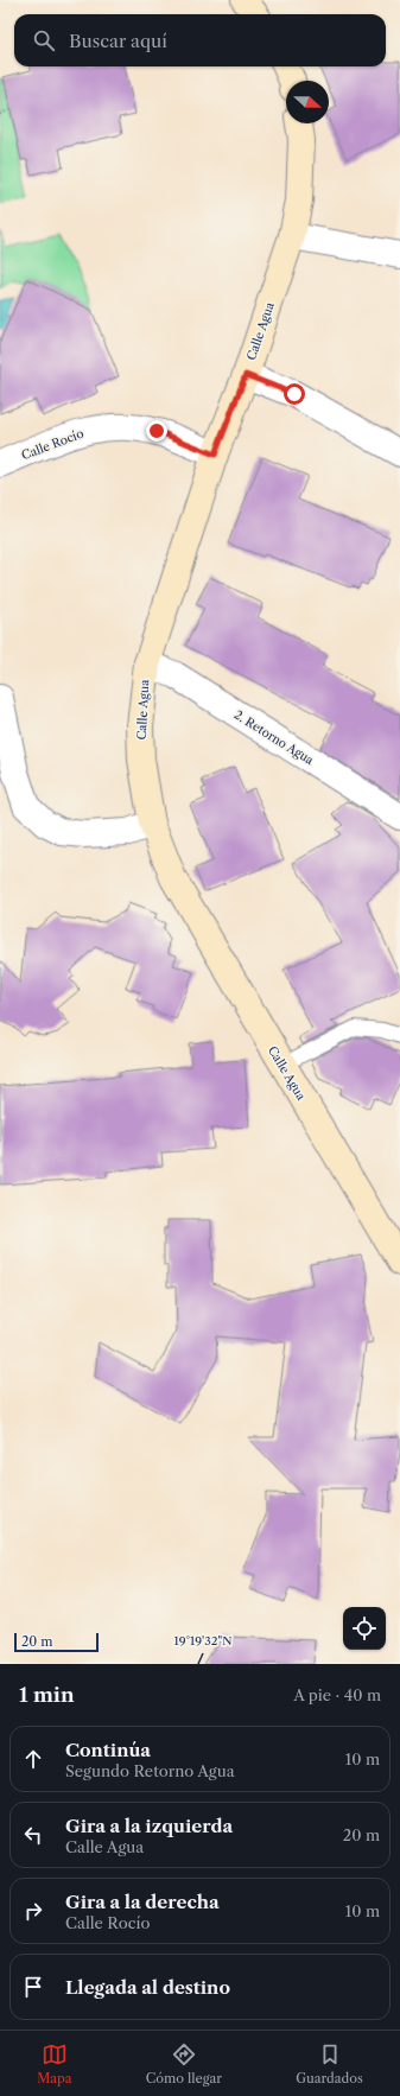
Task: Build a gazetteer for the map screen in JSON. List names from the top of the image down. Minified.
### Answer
{"streets":{"street":["Calle Agua","Calle Rocío","2. Retorno Agua"]},"crossings":[["Calle Agua","Calle Rocío"],["Calle Agua","2. Retorno Agua"]],"scale_bar":"20 m","north":"right","page":{"search":"Buscar aquí","scale":"20 m","heading":["1 min","A pie · 40 m"],"list":[["Continúa","Segundo Retorno Agua","10 m"],["Gira a la izquierda","Calle Agua","20 m"],["Gira a la derecha","Calle Rocío","10 m"],"Llegada al destino"],"nav":["Mapa","Cómo llegar","Guardados"]},"coordinates":["19°19'32\"N"]}
